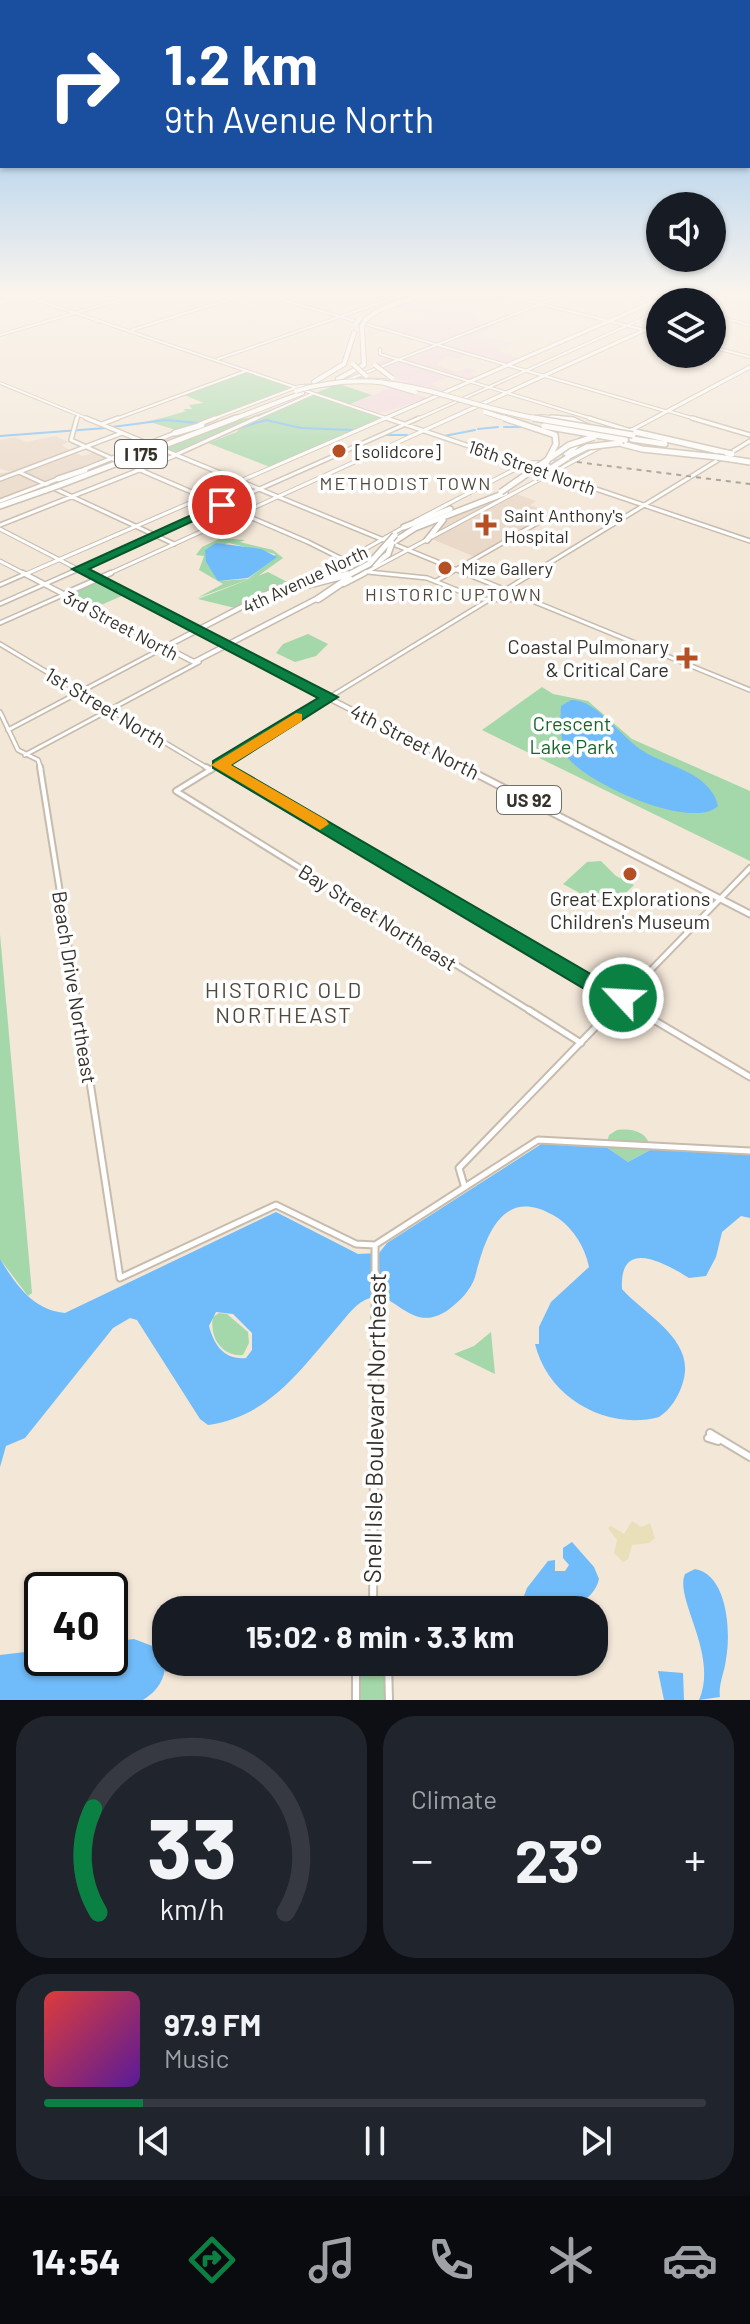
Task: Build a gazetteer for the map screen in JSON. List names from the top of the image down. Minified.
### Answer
{"streets":{"highway":["I 175"],"main road":["4th Avenue North","3rd Street North","4th Street North","US 92"],"street":["16th Street North","1st Street North","Bay Street Northeast","Beach Drive Northeast","Snell Isle Boulevard Northeast"]},"crossings":[["I 175","16th Street North"],["16th Street North","4th Avenue North"],["4th Avenue North","3rd Street North"],["4th Avenue North","1st Street North"],["4th Avenue North","4th Street North"],["1st Street North","Bay Street Northeast"],["4th Street North","US 92"],["Beach Drive Northeast","Snell Isle Boulevard Northeast"]],"districts":["METHODIST TOWN","HISTORIC UPTOWN","HISTORIC OLD NORTHEAST"],"parks":["Crescent Lake Park"],"places":{"other":["[solidcore]","Mize Gallery","Great Explorations Children's Museum"],"health":["Saint Anthony's Hospital","Coastal Pulmonary & Critical Care"]},"page":{"turn":["1.2 km","9th Avenue North"],"limit":"40","trip":"15:02 · 8 min · 3.3 km","tile":"Climate","heat":["−","23°","+"],"song":["97.9 FM","Music"],"tabs":"14:54","gauge":["33","km/h"]}}
